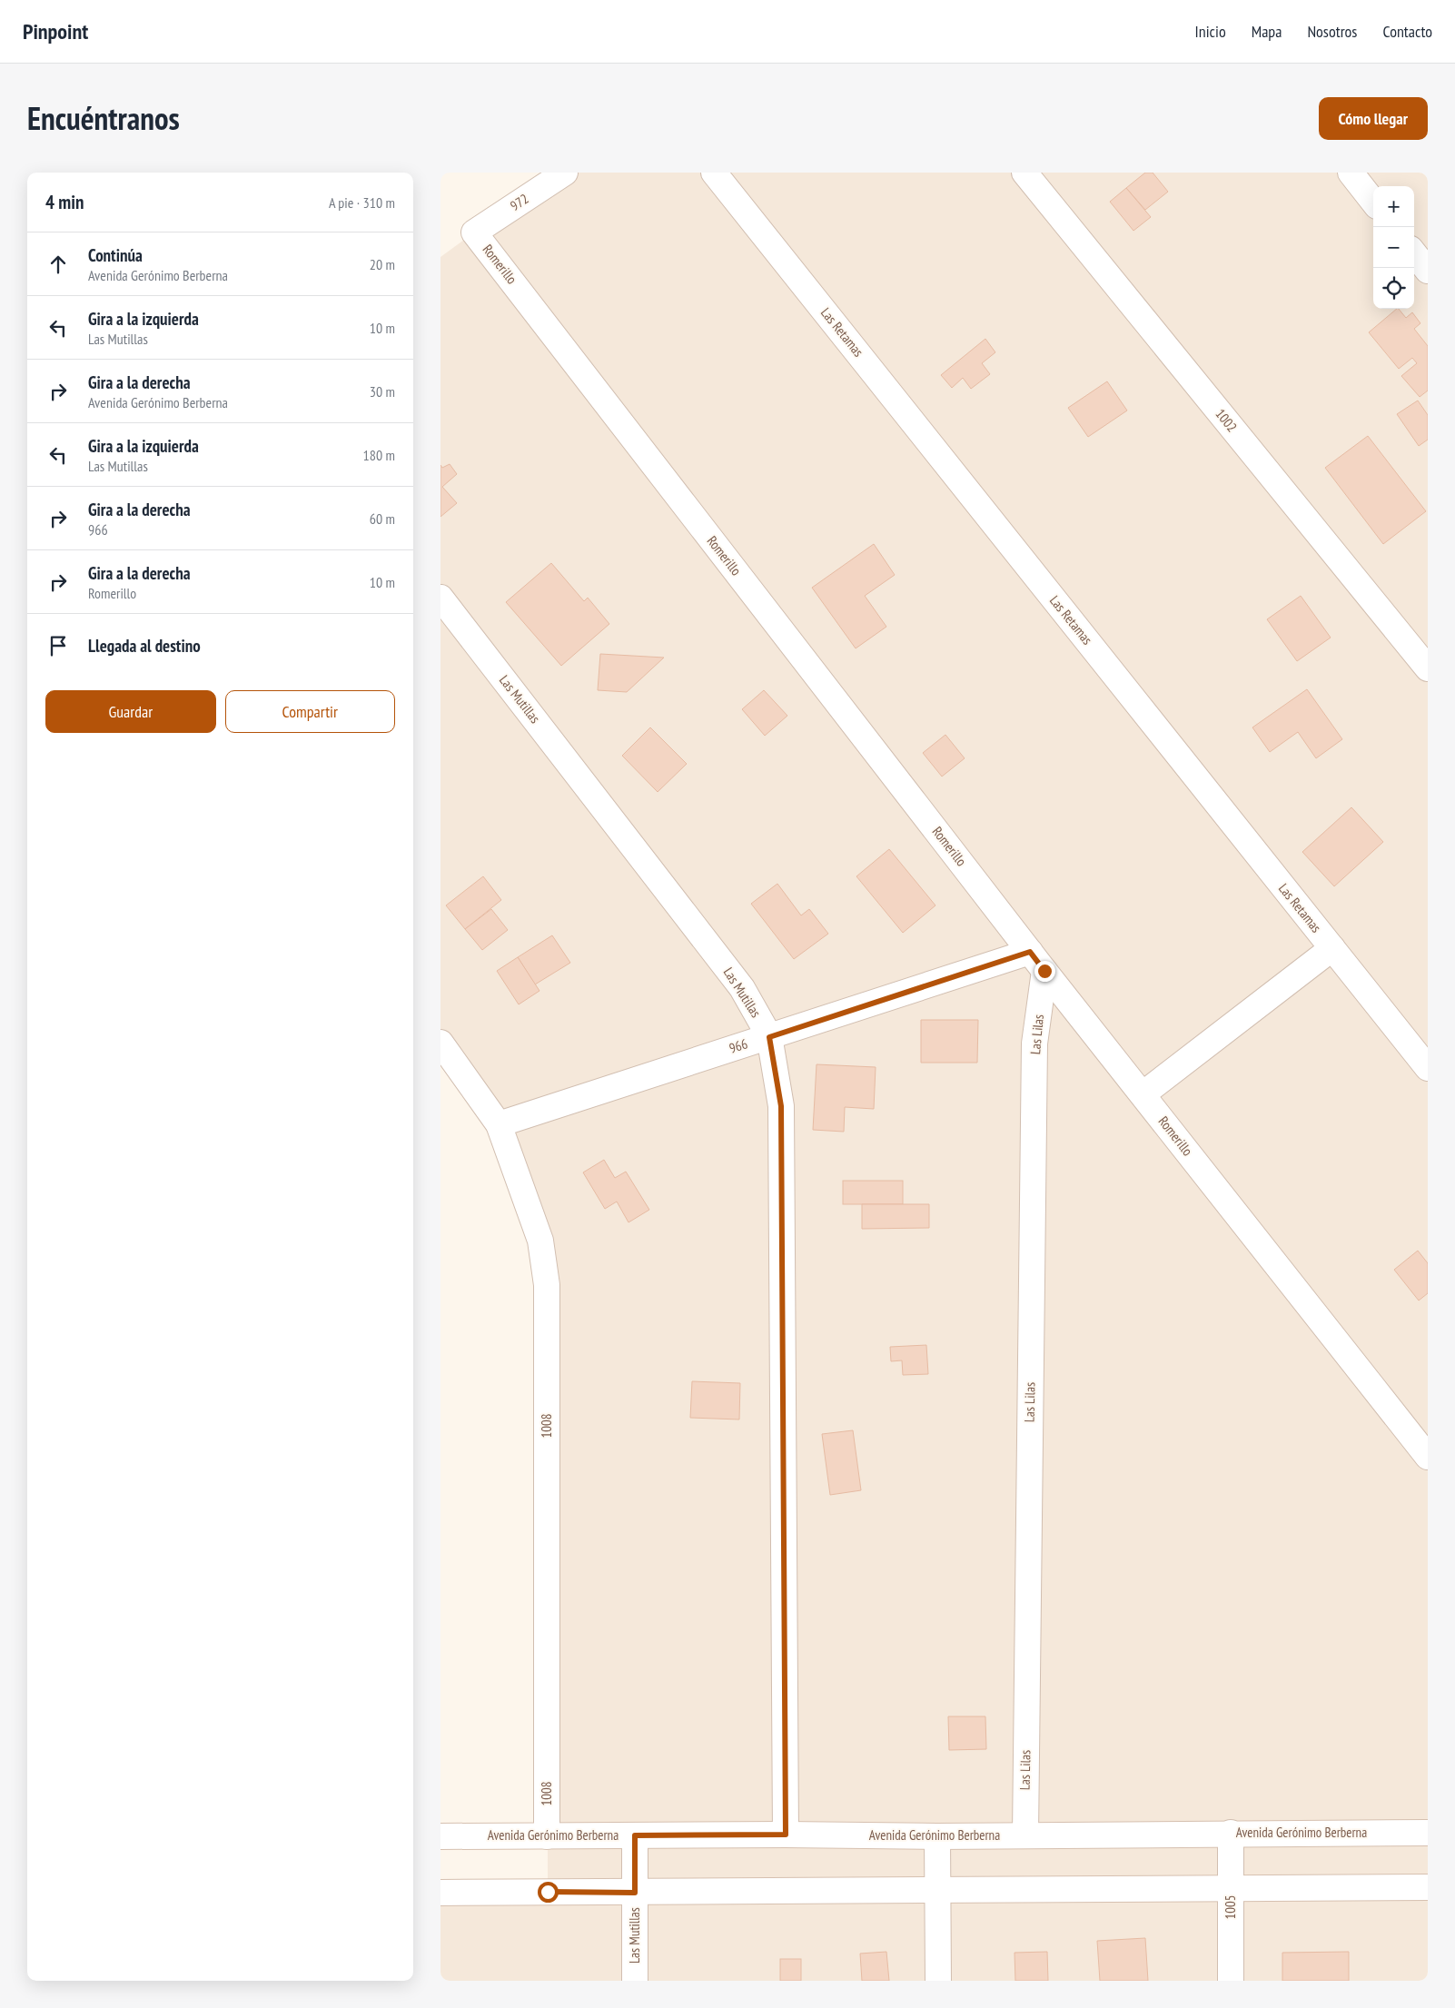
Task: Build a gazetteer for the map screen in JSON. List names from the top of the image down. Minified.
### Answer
{"streets":{"street":["972","Romerillo","Las Retamas","1002","Las Mutillas","Las Lilas","966","1008","Avenida Gerónimo Berberna","1005"]},"crossings":[["972","Romerillo"],["Romerillo","Las Lilas"],["Romerillo","966"],["Las Mutillas","966"],["Las Mutillas","Avenida Gerónimo Berberna"],["Las Lilas","966"],["Las Lilas","Avenida Gerónimo Berberna"],["966","1008"],["1008","Avenida Gerónimo Berberna"],["Avenida Gerónimo Berberna","1005"]],"page":{"header":"Pinpoint","nav":["Inicio","Mapa","Nosotros","Contacto"],"title":"Encuéntranos","buttons":["Cómo llegar",["Guardar","Compartir"]],"heading":["4 min","A pie · 310 m"],"map_buttons":["+","−"],"list":[["Continúa","Avenida Gerónimo Berberna","20 m"],["Gira a la izquierda","Las Mutillas","10 m"],["Gira a la derecha","Avenida Gerónimo Berberna","30 m"],["Gira a la izquierda","Las Mutillas","180 m"],["Gira a la derecha","966","60 m"],["Gira a la derecha","Romerillo","10 m"],"Llegada al destino"]}}
